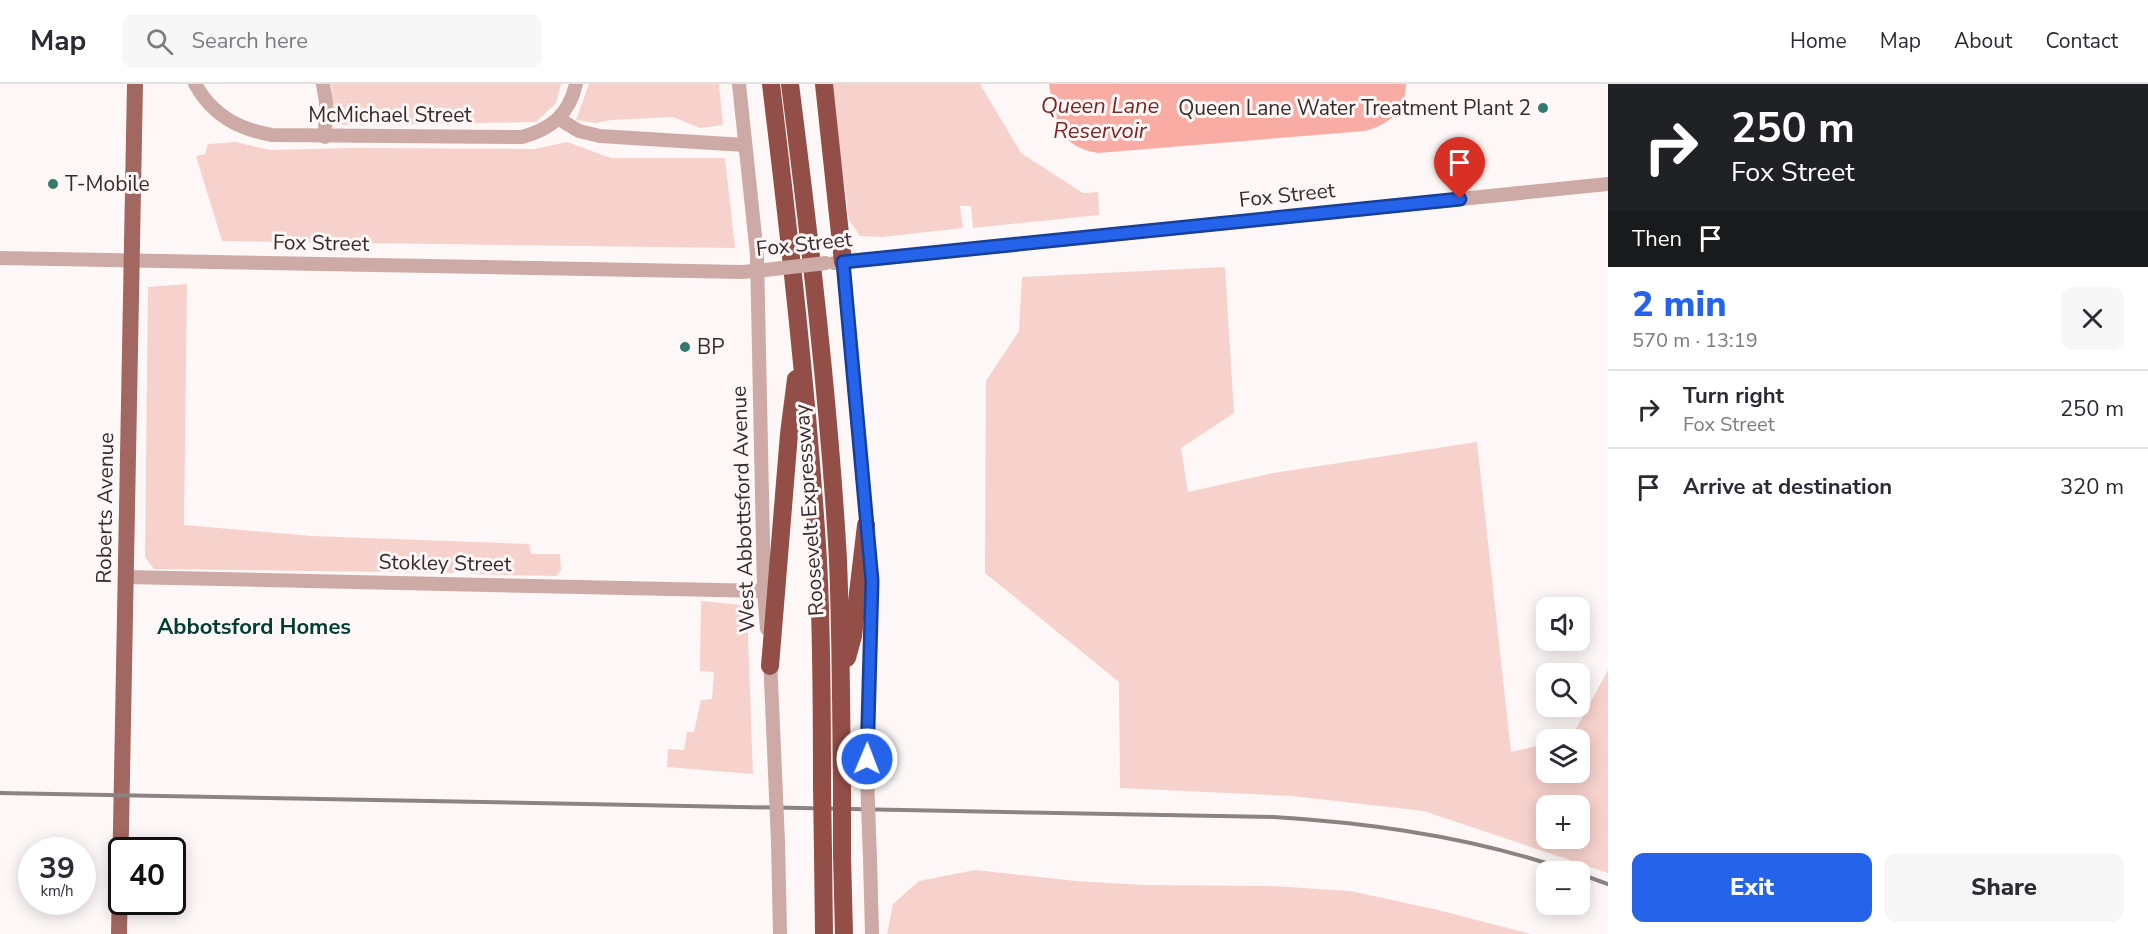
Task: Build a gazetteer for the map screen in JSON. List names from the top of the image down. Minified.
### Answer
{"streets":{"highway":["Roosevelt Expressway"],"main road":["Roberts Avenue"],"street":["McMichael Street","Fox Street","West Abbottsford Avenue","Stokley Street"]},"crossings":[["Fox Street","Roberts Avenue"],["Fox Street","West Abbottsford Avenue"],["Roberts Avenue","Stokley Street"],["West Abbottsford Avenue","Stokley Street"]],"districts":["Abbotsford Homes"],"water":["Queen Lane Reservoir"],"places":["Queen Lane Water Treatment Plant 2","T-Mobile","BP"],"page":{"header":"Map","search":"Search here","nav":["Home","Map","About","Contact"],"turn":["250 m","Fox Street"],"then":"Then","heading":["2 min","570 m · 13:19"],"list":[{"name":"Turn right","note":"Fox Street","value":"250 m"},{"name":"Arrive at destination","value":"320 m"}],"map_buttons":["+","−"],"speed":"39 km/h","limit":"40","buttons":["Exit","Share"]}}
